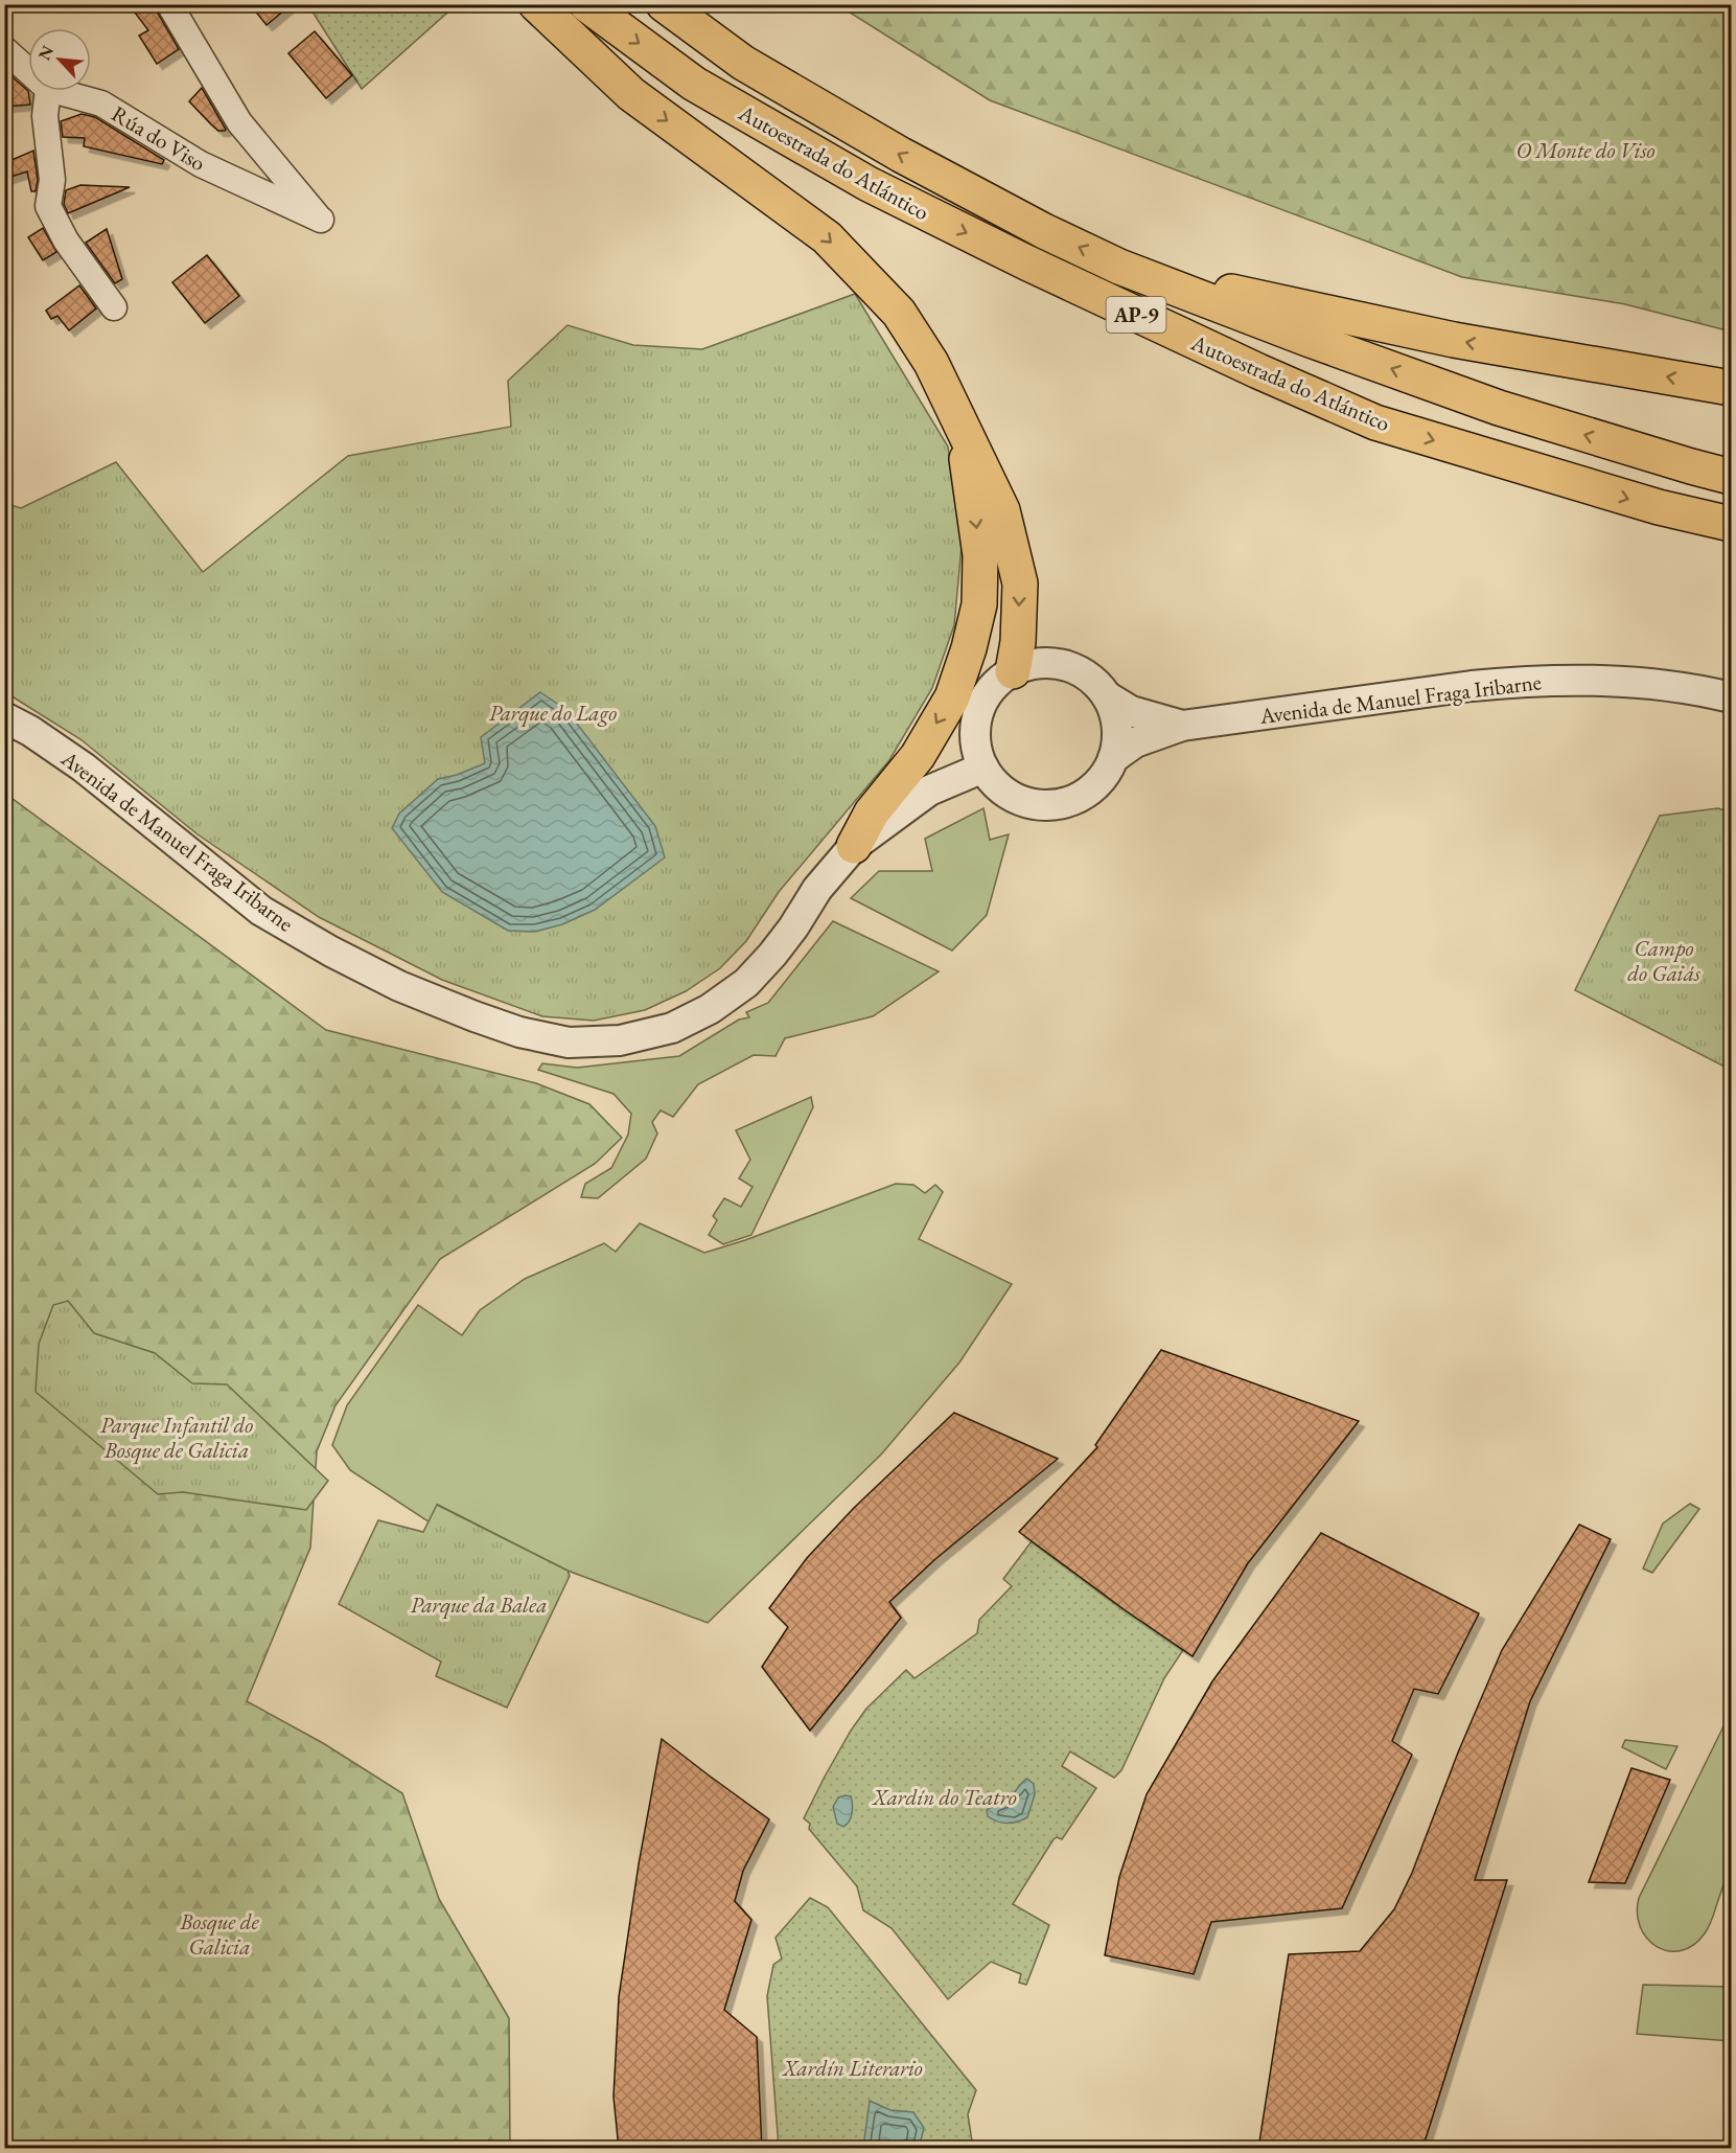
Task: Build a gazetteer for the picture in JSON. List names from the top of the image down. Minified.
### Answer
{"streets":{"highway":["Autoestrada do Atlántico","AP-9"],"street":["Rúa do Viso","Avenida de Manuel Fraga Iribarne"]},"parks":["O Monte do Viso","Parque do Lago","Campo do Gaiás","Parque Infantil do Bosque de Galicia","Parque da Balea","Xardín do Teatro","Bosque de Galicia","Xardín Literario"],"north":"top left"}
